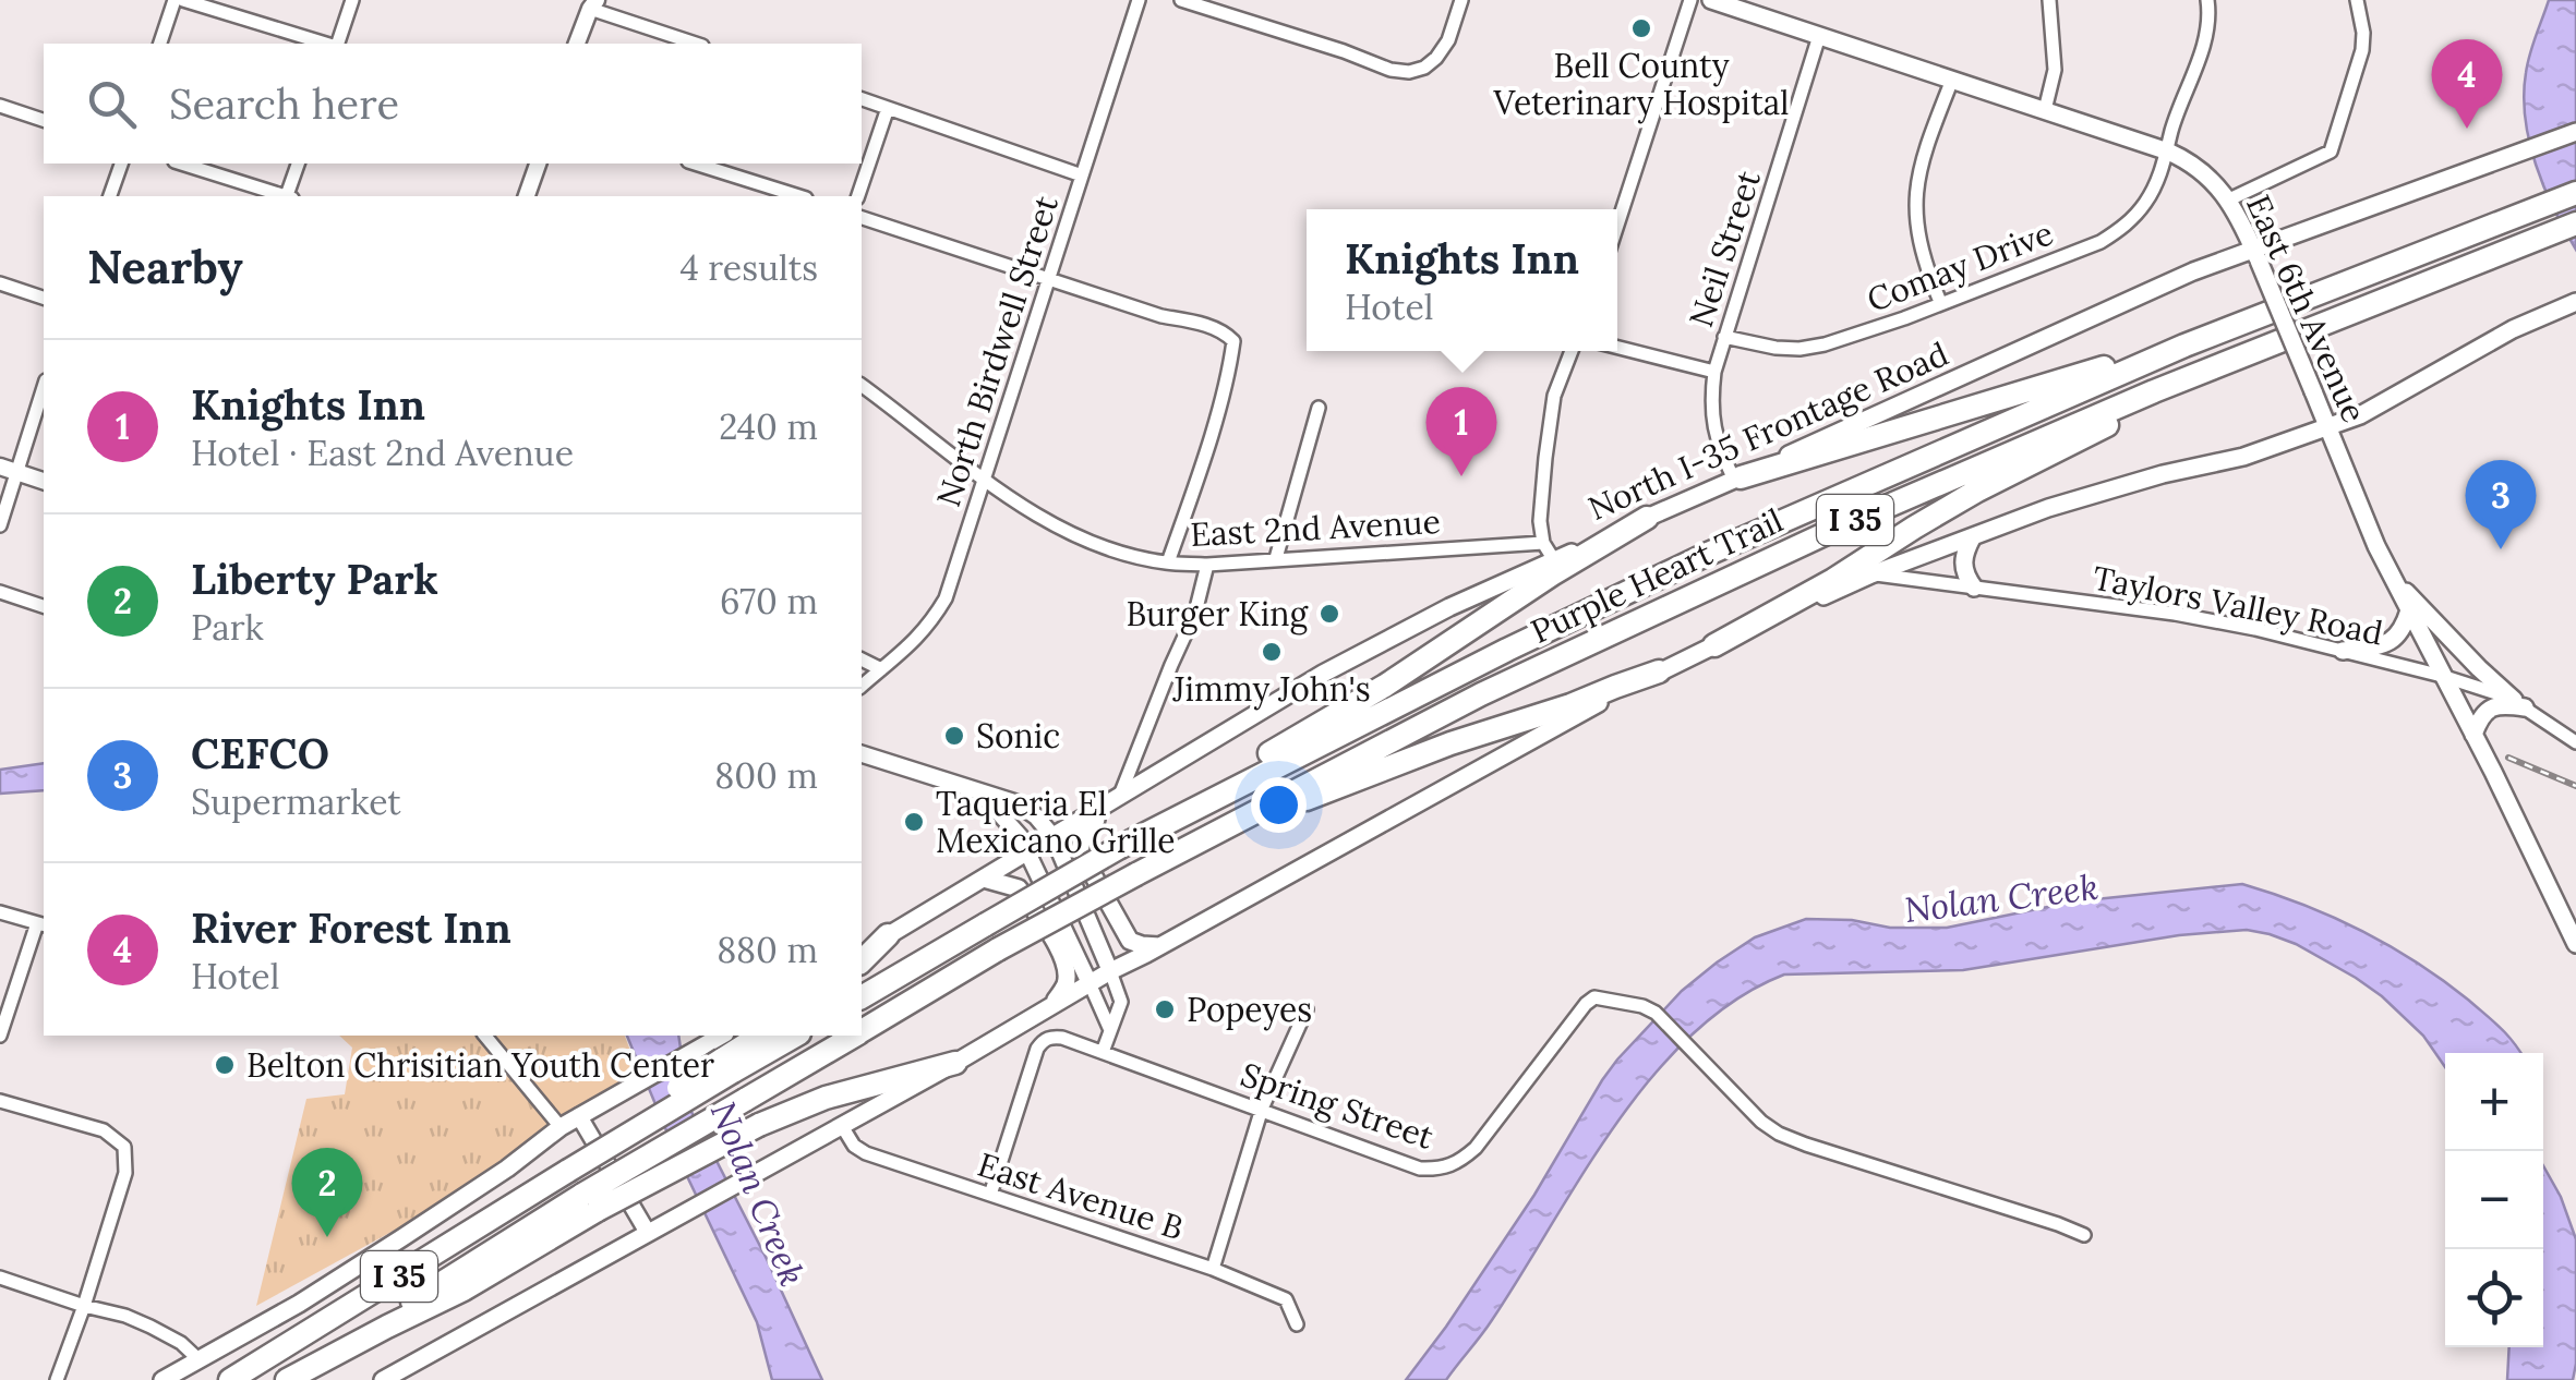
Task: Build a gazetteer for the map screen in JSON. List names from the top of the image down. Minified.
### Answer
{"streets":{"highway":["I 35","Purple Heart Trail"],"main road":["East 6th Avenue","North I-35 Frontage Road"],"street":["Neil Street","Comay Drive","North Birdwell Street","East 2nd Avenue","Taylors Valley Road","Spring Street","East Avenue B"]},"crossings":[["Neil Street","Comay Drive"],["Neil Street","East 6th Avenue"],["Neil Street","North I-35 Frontage Road"],["Comay Drive","East 6th Avenue"],["East 6th Avenue","North I-35 Frontage Road"],["East 6th Avenue","Taylors Valley Road"],["North Birdwell Street","East 2nd Avenue"],["Spring Street","East Avenue B"]],"water":["Nolan Creek"],"places":["Bell County Veterinary Hospital","Burger King","Jimmy John's","Sonic","Taqueria El Mexicano Grille","Popeyes","Belton Chrisitian Youth Center"],"page":{"pins":["4","1","3","2"],"search":"Search here","heading":["Nearby","4 results"],"popup":["Knights Inn","Hotel"],"list":[{"mark":"1","name":"Knights Inn","note":"Hotel · East 2nd Avenue","value":"240 m"},{"mark":"2","name":"Liberty Park","note":"Park","value":"670 m"},{"mark":"3","name":"CEFCO","note":"Supermarket","value":"800 m"},{"mark":"4","name":"River Forest Inn","note":"Hotel","value":"880 m"}],"map_buttons":["+","−"]}}
